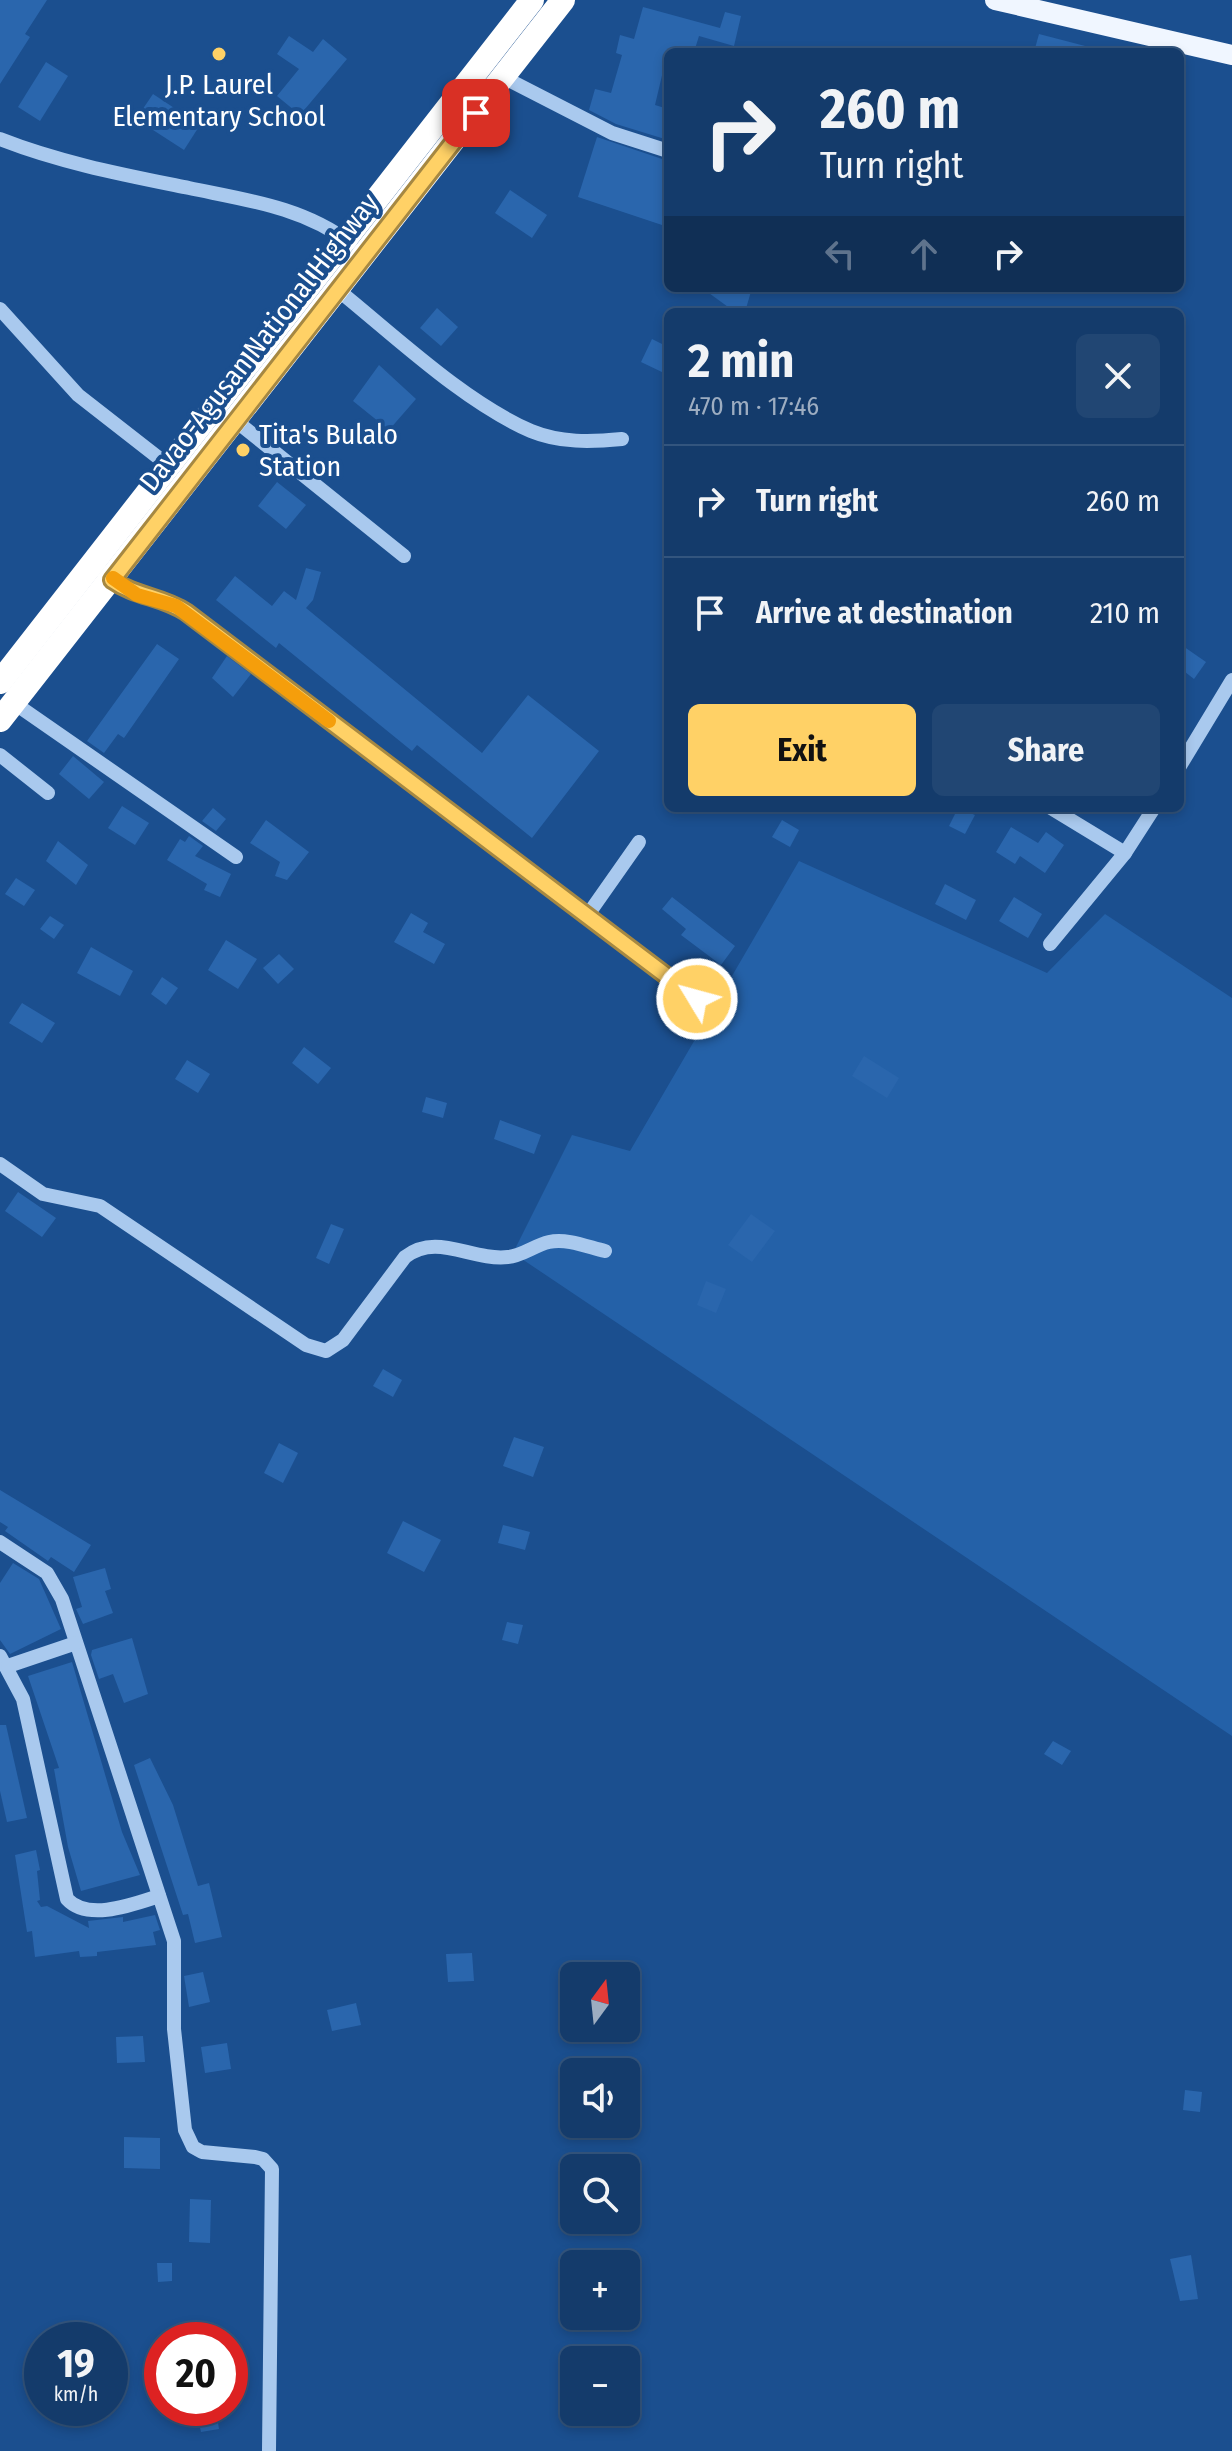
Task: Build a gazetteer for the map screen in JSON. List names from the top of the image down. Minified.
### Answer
{"streets":{"highway":["Davao-Agusan National Highway"]},"places":["J.P. Laurel Elementary School","Tita's Bulalo Station"],"north":"top","page":{"turn":["260 m","Turn right"],"heading":["2 min","470 m · 17:46"],"list":[{"name":"Turn right","value":"260 m"},{"name":"Arrive at destination","value":"210 m"}],"buttons":["Exit","Share"],"map_buttons":["+","−"],"speed":"19 km/h","limit":"20"}}
